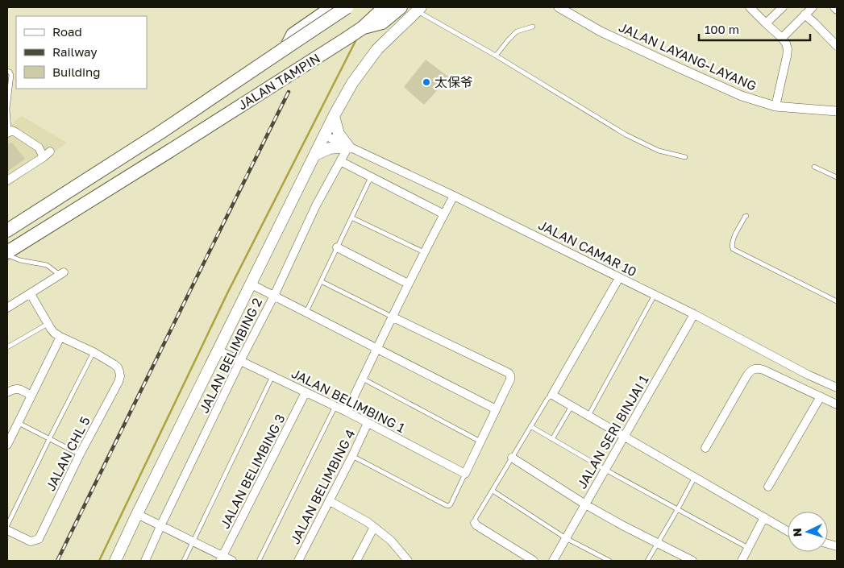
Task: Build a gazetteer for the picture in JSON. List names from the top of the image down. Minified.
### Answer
{"streets":{"highway":["JALAN TAMPIN"],"street":["JALAN LAYANG-LAYANG","JALAN CAMAR 10","JALAN BELIMBING 2","JALAN BELIMBING 1","JALAN SERI BINJAI 1","JALAN CHL 5","JALAN BELIMBING 3","JALAN BELIMBING 4"]},"crossings":[["JALAN CAMAR 10","JALAN BELIMBING 2"],["JALAN CAMAR 10","JALAN SERI BINJAI 1"],["JALAN BELIMBING 2","JALAN BELIMBING 1"],["JALAN BELIMBING 1","JALAN BELIMBING 3"],["JALAN BELIMBING 1","JALAN BELIMBING 4"]],"places":["太保爷"],"legend":["Road","Railway","Building"],"scale_bar":"100 m","north":"left"}
